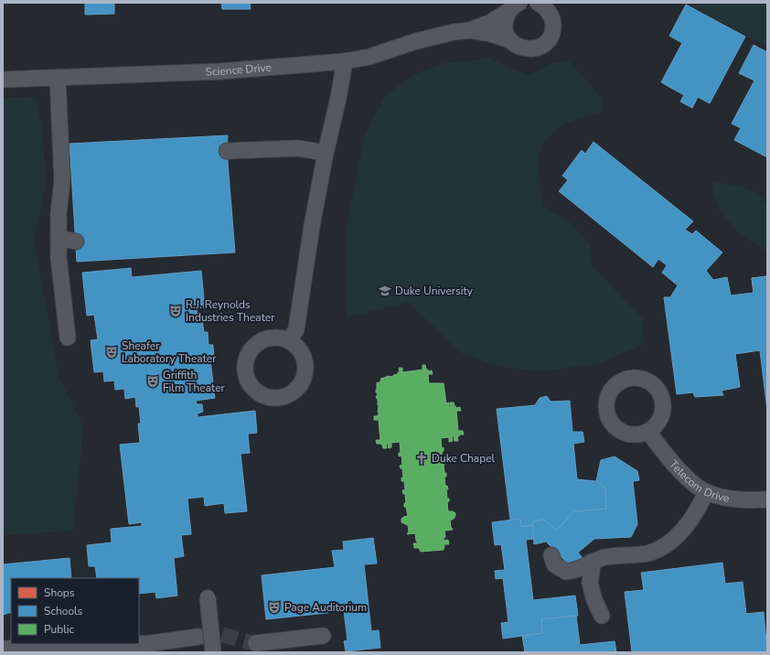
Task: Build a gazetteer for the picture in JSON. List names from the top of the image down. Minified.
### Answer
{"streets":{"street":["Science Drive","Telecom Drive"]},"places":{"school or university":["Duke University"],"theatre":["R.J. Reynolds Industries Theater","Sheafer Laboratory Theater","Griffith Film Theater","Page Auditorium"],"church":["Duke Chapel"]},"legend":["Shops","Schools","Public"]}
